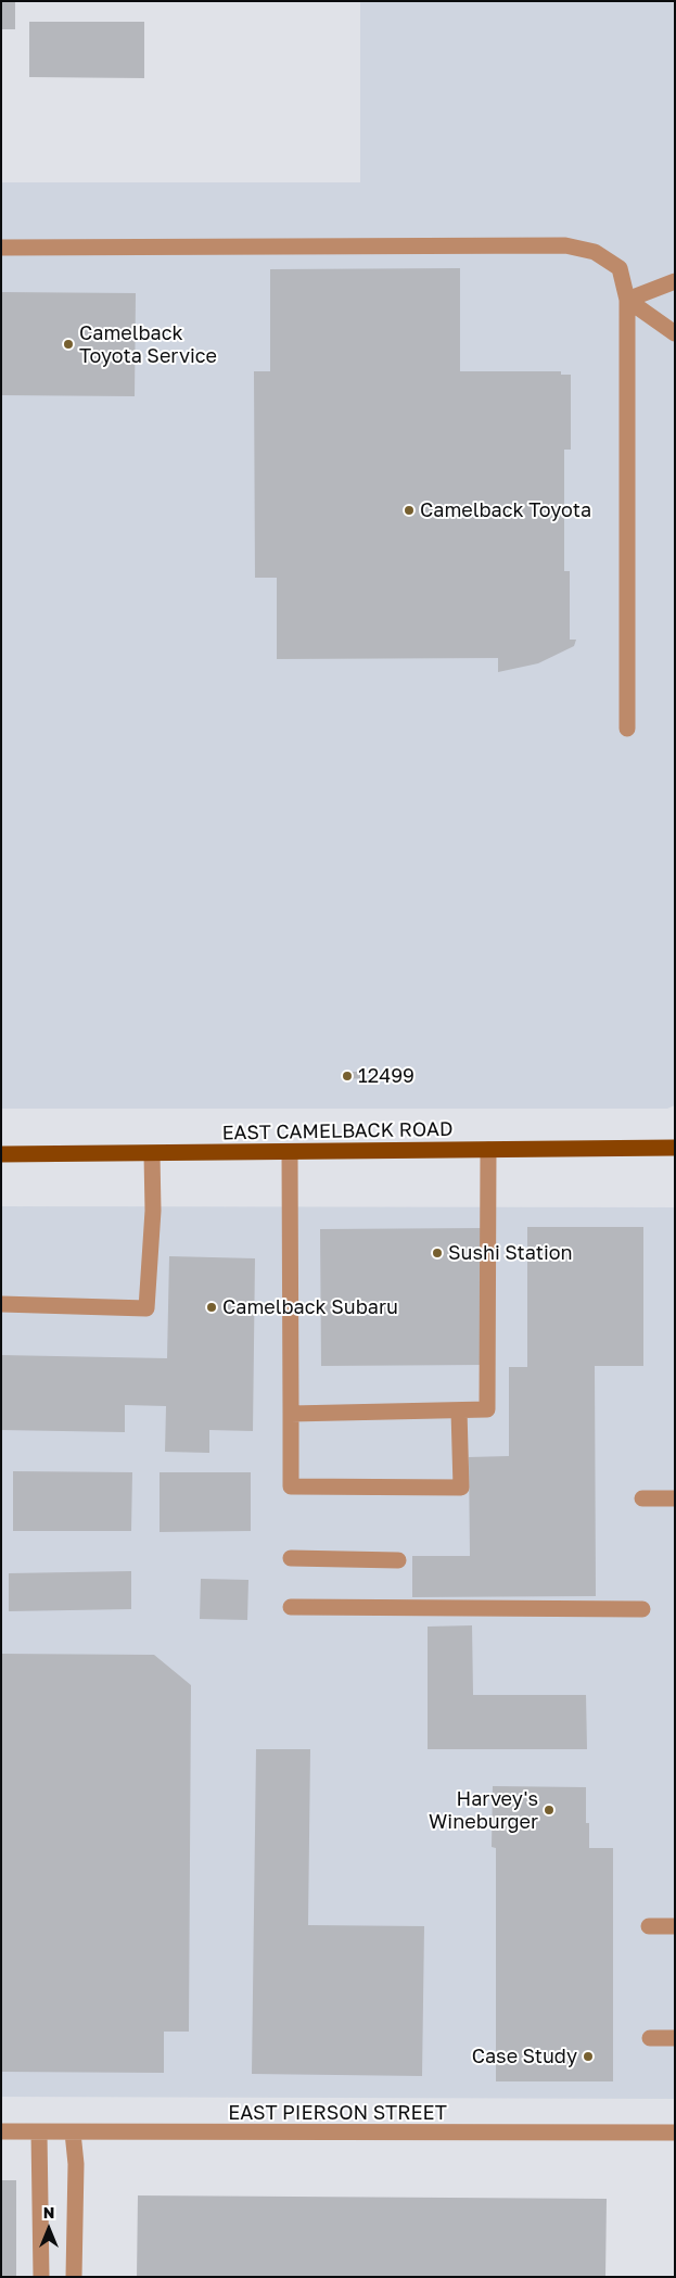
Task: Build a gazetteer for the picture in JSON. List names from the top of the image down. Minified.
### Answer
{"streets":{"main road":["EAST CAMELBACK ROAD"],"street":["EAST PIERSON STREET"]},"places":["Camelback Toyota Service","Camelback Toyota","12499","Sushi Station","Camelback Subaru","Harvey's Wineburger","Case Study"],"north":"top"}
